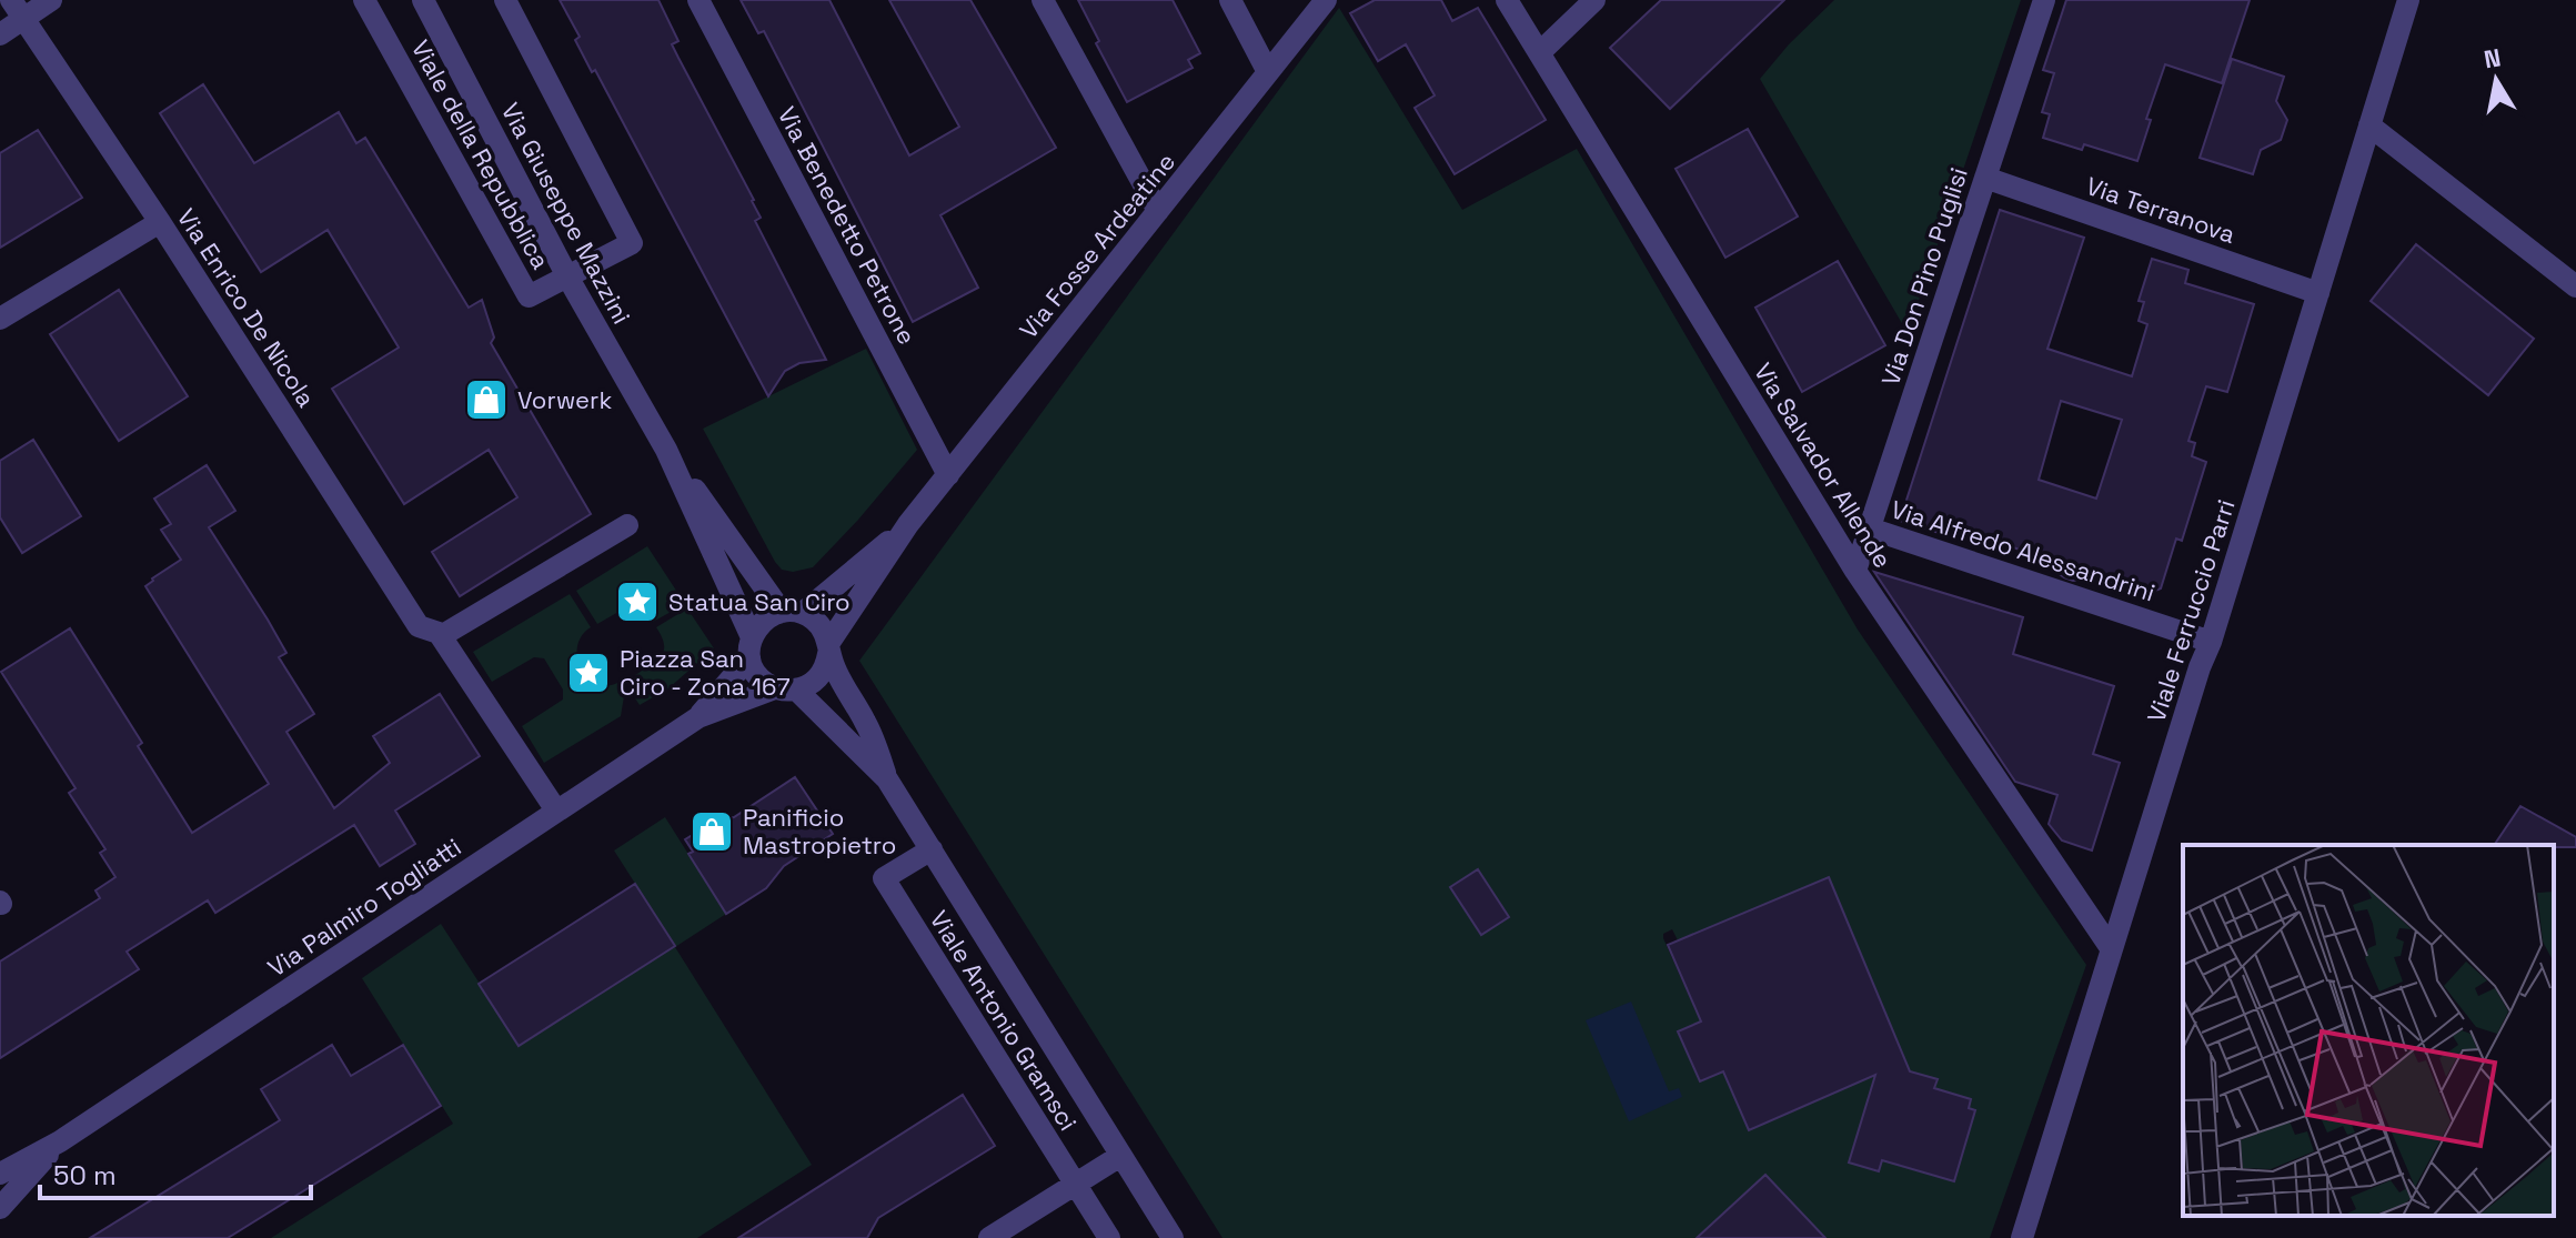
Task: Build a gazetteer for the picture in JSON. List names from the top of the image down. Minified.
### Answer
{"streets":{"street":["Viale della Repubblica","Via Terranova","Via Giuseppe Mazzini","Via Benedetto Petrone","Via Fosse Ardeatine","Via Don Pino Puglisi","Via Enrico De Nicola","Via Salvador Allende","Via Alfredo Alessandrini","Viale Ferruccio Parri","Via Palmiro Togliatti","Viale Antonio Gramsci"]},"crossings":[["Viale della Repubblica","Via Giuseppe Mazzini"],["Via Terranova","Via Don Pino Puglisi"],["Via Terranova","Viale Ferruccio Parri"],["Via Giuseppe Mazzini","Via Palmiro Togliatti"],["Via Giuseppe Mazzini","Viale Antonio Gramsci"],["Via Benedetto Petrone","Via Fosse Ardeatine"],["Via Don Pino Puglisi","Via Salvador Allende"],["Via Don Pino Puglisi","Via Alfredo Alessandrini"],["Via Enrico De Nicola","Via Palmiro Togliatti"],["Via Salvador Allende","Viale Ferruccio Parri"],["Via Alfredo Alessandrini","Viale Ferruccio Parri"],["Via Palmiro Togliatti","Viale Antonio Gramsci"]],"places":{"shop":["Vorwerk","Panificio Mastropietro"],"place":["Statua San Ciro","Piazza San Ciro - Zona 167"]},"scale_bar":"50 m","north":"top"}
